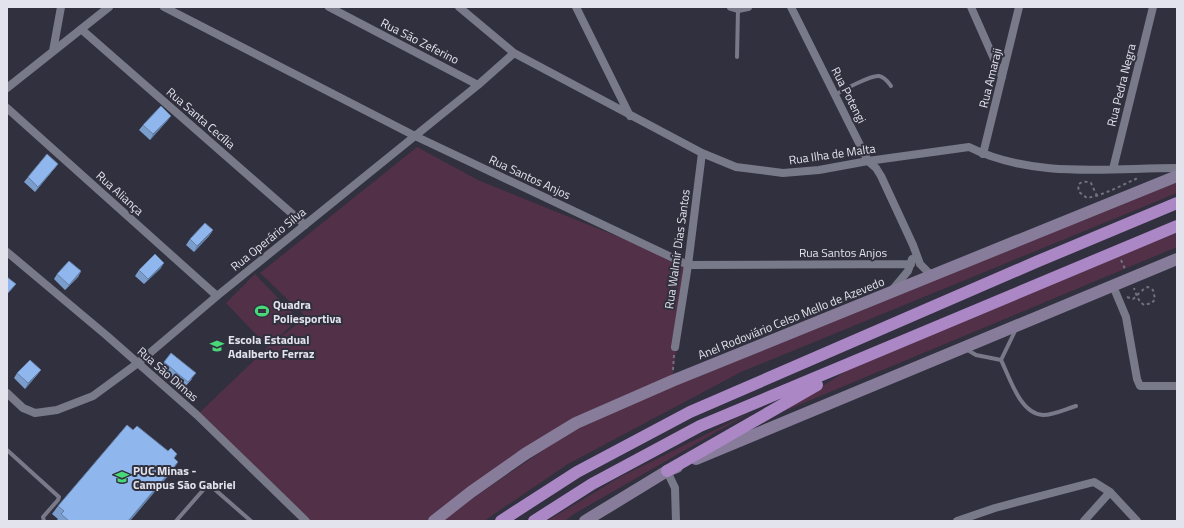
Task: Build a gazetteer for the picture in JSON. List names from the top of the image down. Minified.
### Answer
{"streets":{"main road":["Anel Rodoviário Celso Mello de Azevedo"],"street":["Rua São Zeferino","Rua Amaraji","Rua Pedra Negra","Rua Potengi","Rua Santa Cecília","Rua Ilha de Malta","Rua Santos Anjos","Rua Aliança","Rua Operário Silva","Rua Walmir Dias Santos","Rua São Dimas"]},"crossings":[["Rua São Zeferino","Rua Operário Silva"],["Rua Amaraji","Rua Ilha de Malta"],["Rua Pedra Negra","Rua Ilha de Malta"],["Rua Potengi","Rua Ilha de Malta"],["Rua Potengi","Anel Rodoviário Celso Mello de Azevedo"],["Rua Santa Cecília","Rua Operário Silva"],["Rua Ilha de Malta","Rua Operário Silva"],["Rua Ilha de Malta","Rua Walmir Dias Santos"],["Rua Santos Anjos","Rua Operário Silva"],["Rua Santos Anjos","Rua Walmir Dias Santos"],["Rua Aliança","Rua Operário Silva"],["Rua Operário Silva","Rua São Dimas"]],"places":{"sports":["Quadra Poliesportiva"],"school or university":["Escola Estadual Adalberto Ferraz","PUC Minas - Campus São Gabriel"]}}
